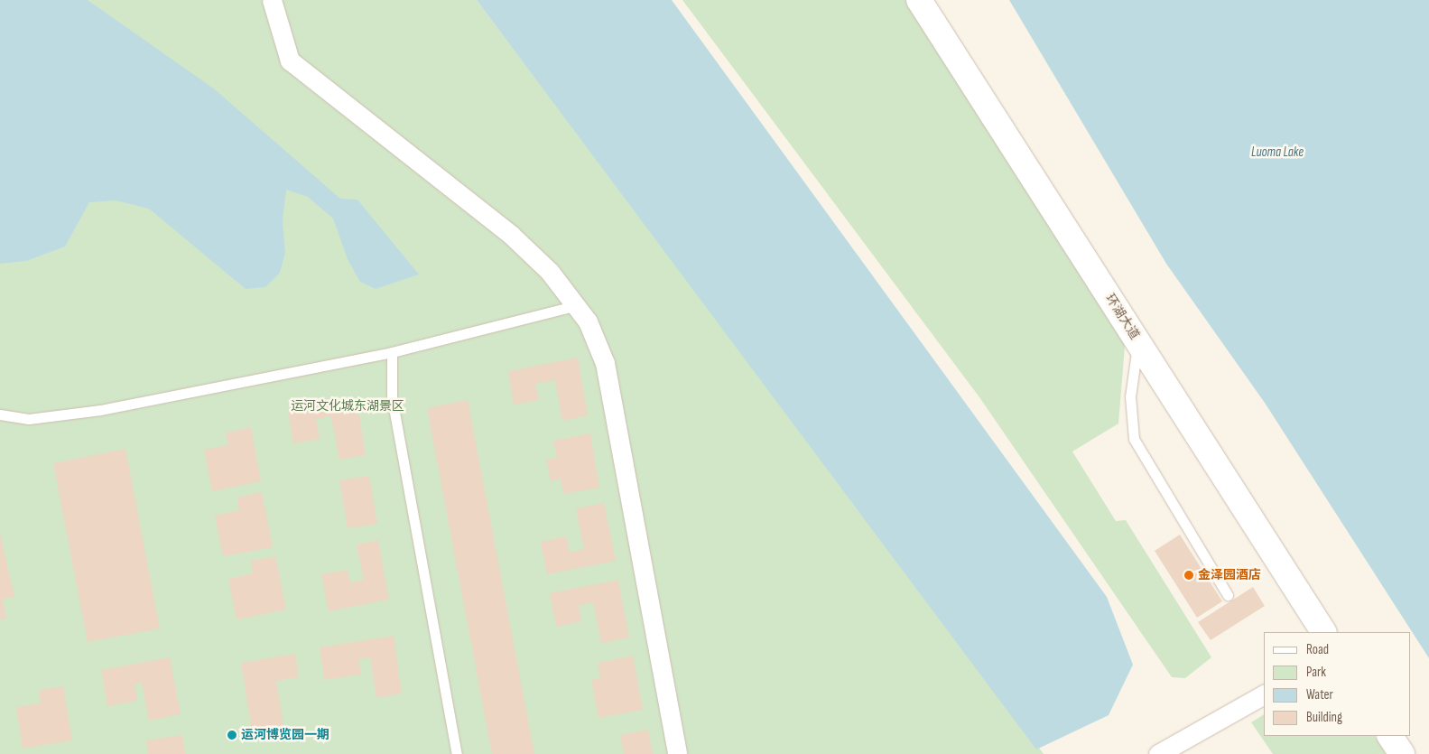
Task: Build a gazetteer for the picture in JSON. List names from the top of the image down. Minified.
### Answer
{"streets":{"main road":["环湖大道"]},"water":["Luoma Lake"],"parks":["运河文化城东湖景区"],"places":["金泽园酒店","运河博览园一期"],"legend":["Road","Park","Water","Building"]}
